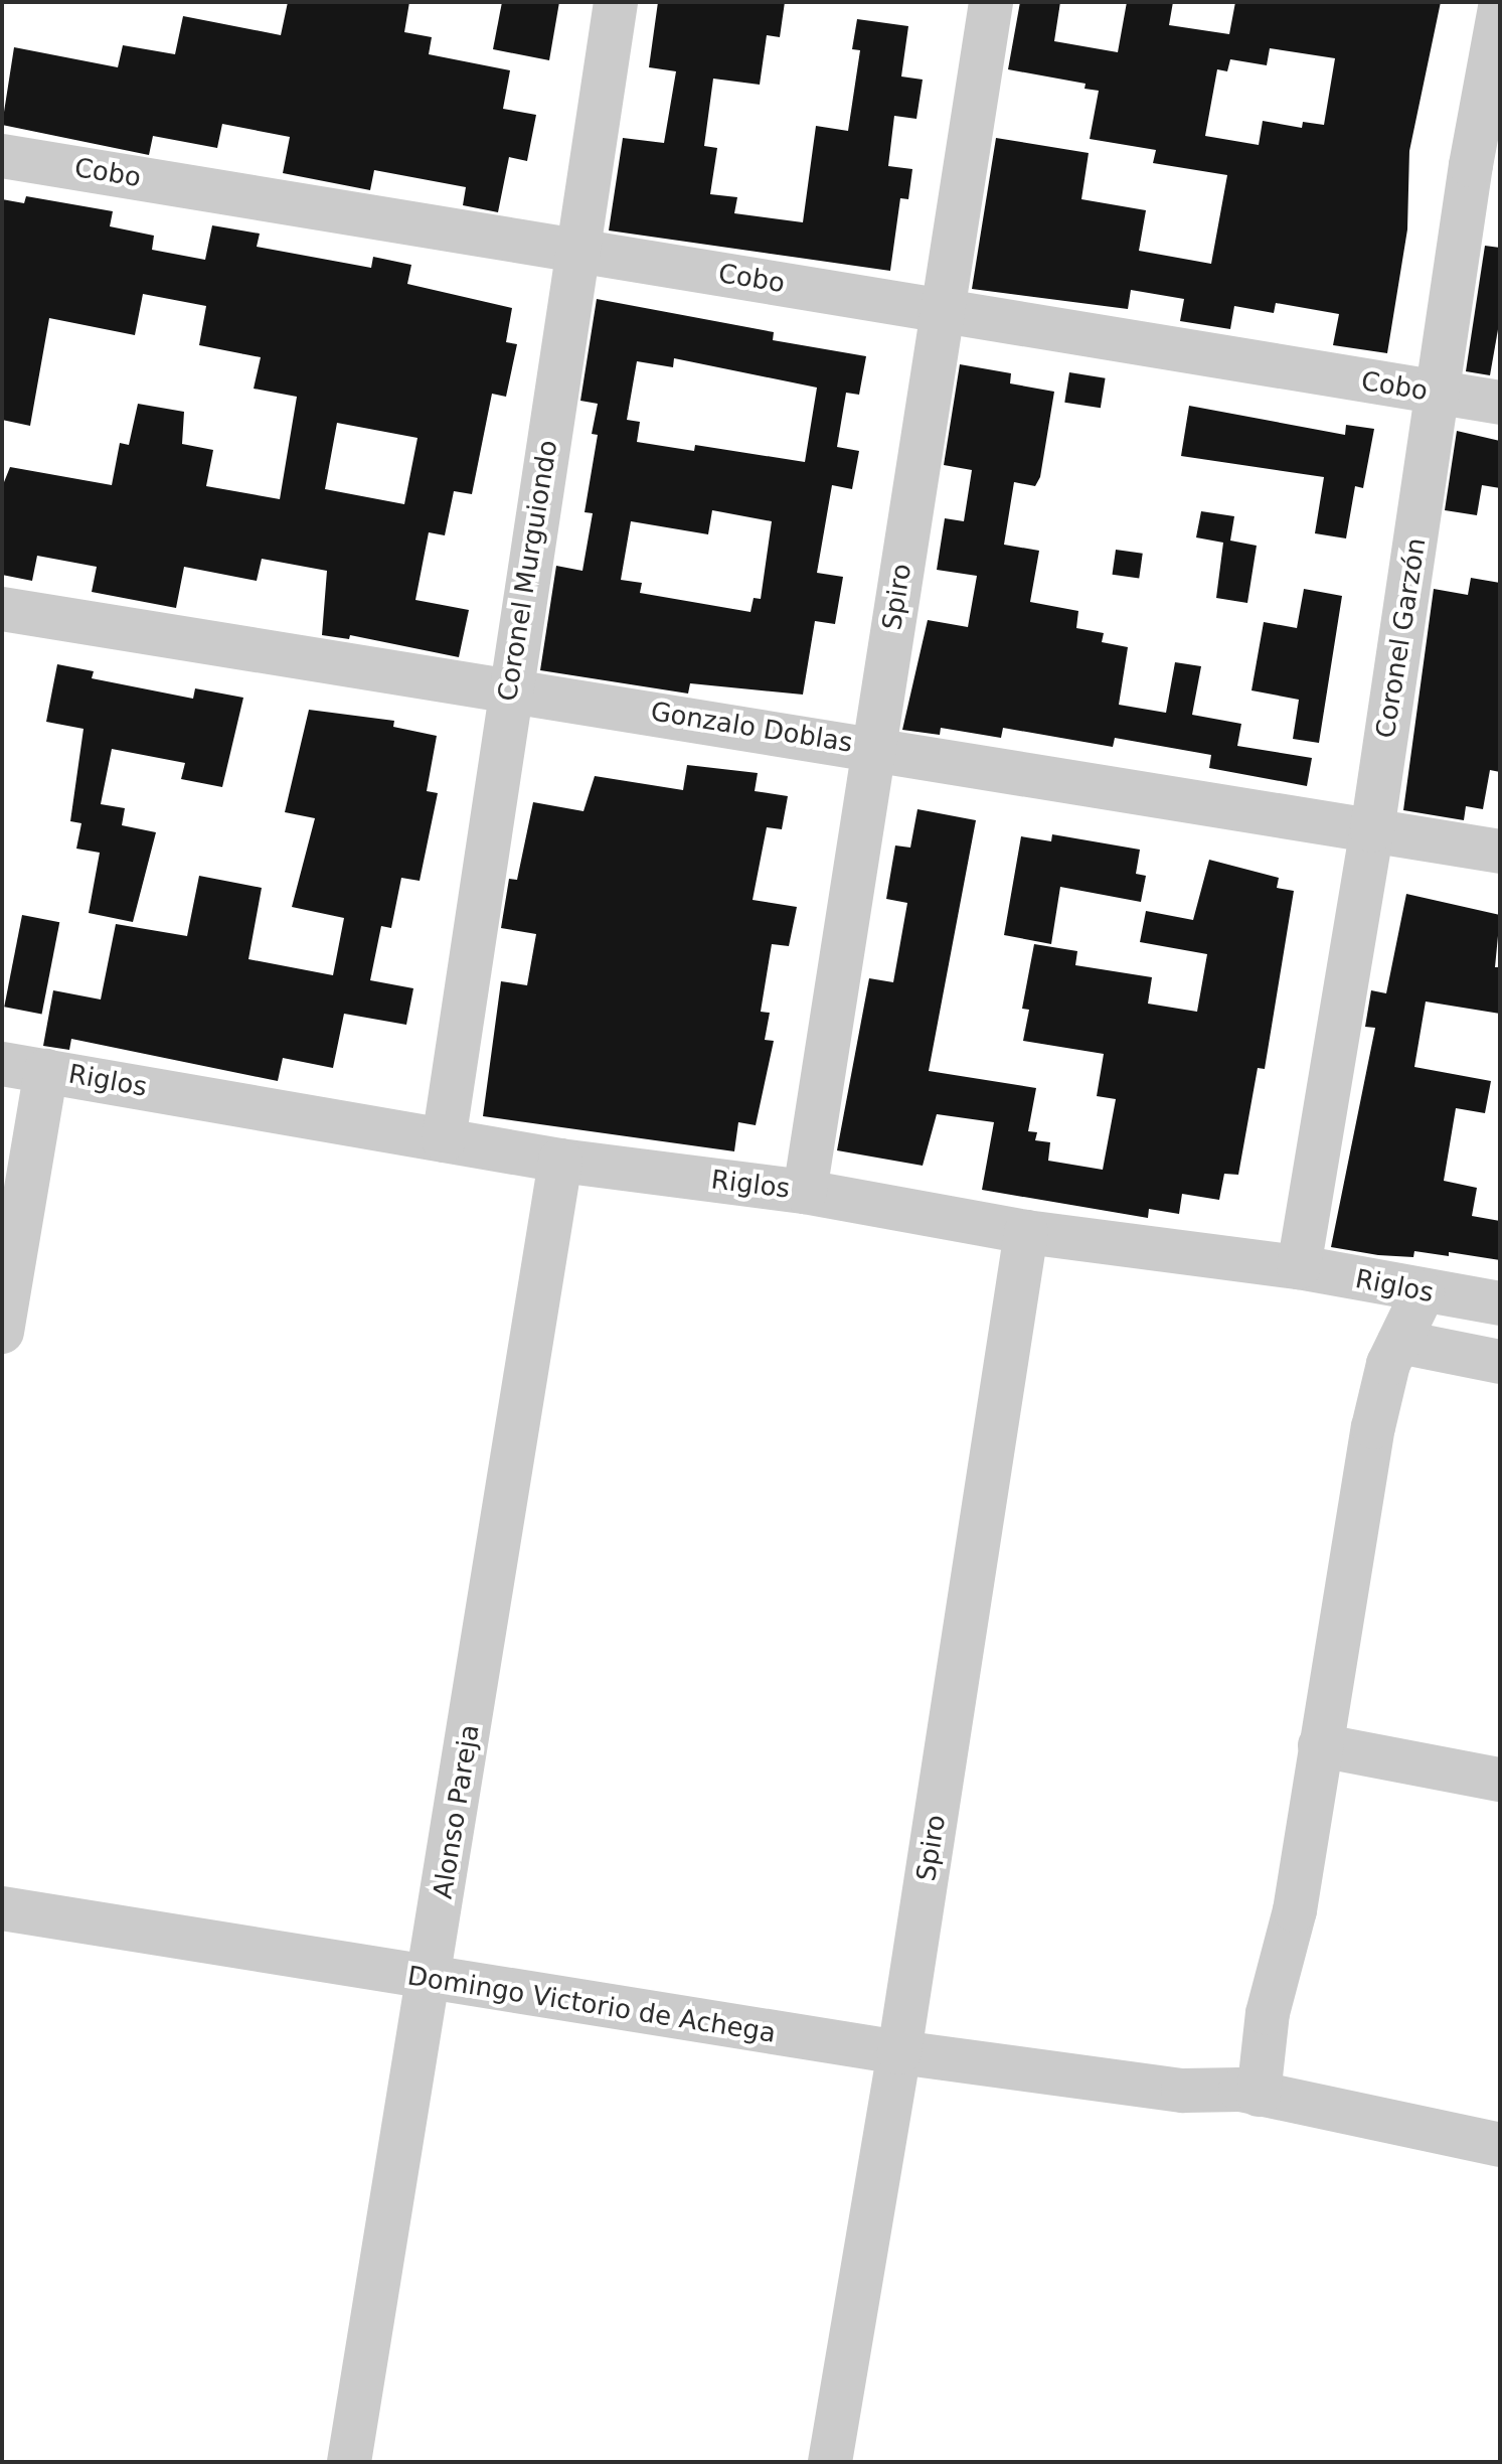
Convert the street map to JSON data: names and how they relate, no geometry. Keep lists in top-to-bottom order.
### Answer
{
  "streets": {
    "street": [
      "Cobo",
      "Coronel Murguiondo",
      "Spiro",
      "Coronel Garzón",
      "Gonzalo Doblas",
      "Riglos",
      "Alonso Pareja",
      "Domingo Victorio de Achega"
    ]
  },
  "crossings": [
    ["Cobo", "Coronel Murguiondo"],
    ["Cobo", "Spiro"],
    ["Cobo", "Coronel Garzón"],
    ["Coronel Murguiondo", "Gonzalo Doblas"],
    ["Coronel Murguiondo", "Riglos"],
    ["Spiro", "Gonzalo Doblas"],
    ["Spiro", "Riglos"],
    ["Spiro", "Domingo Victorio de Achega"],
    ["Coronel Garzón", "Gonzalo Doblas"],
    ["Coronel Garzón", "Riglos"],
    ["Riglos", "Alonso Pareja"],
    ["Alonso Pareja", "Domingo Victorio de Achega"]
  ]
}
